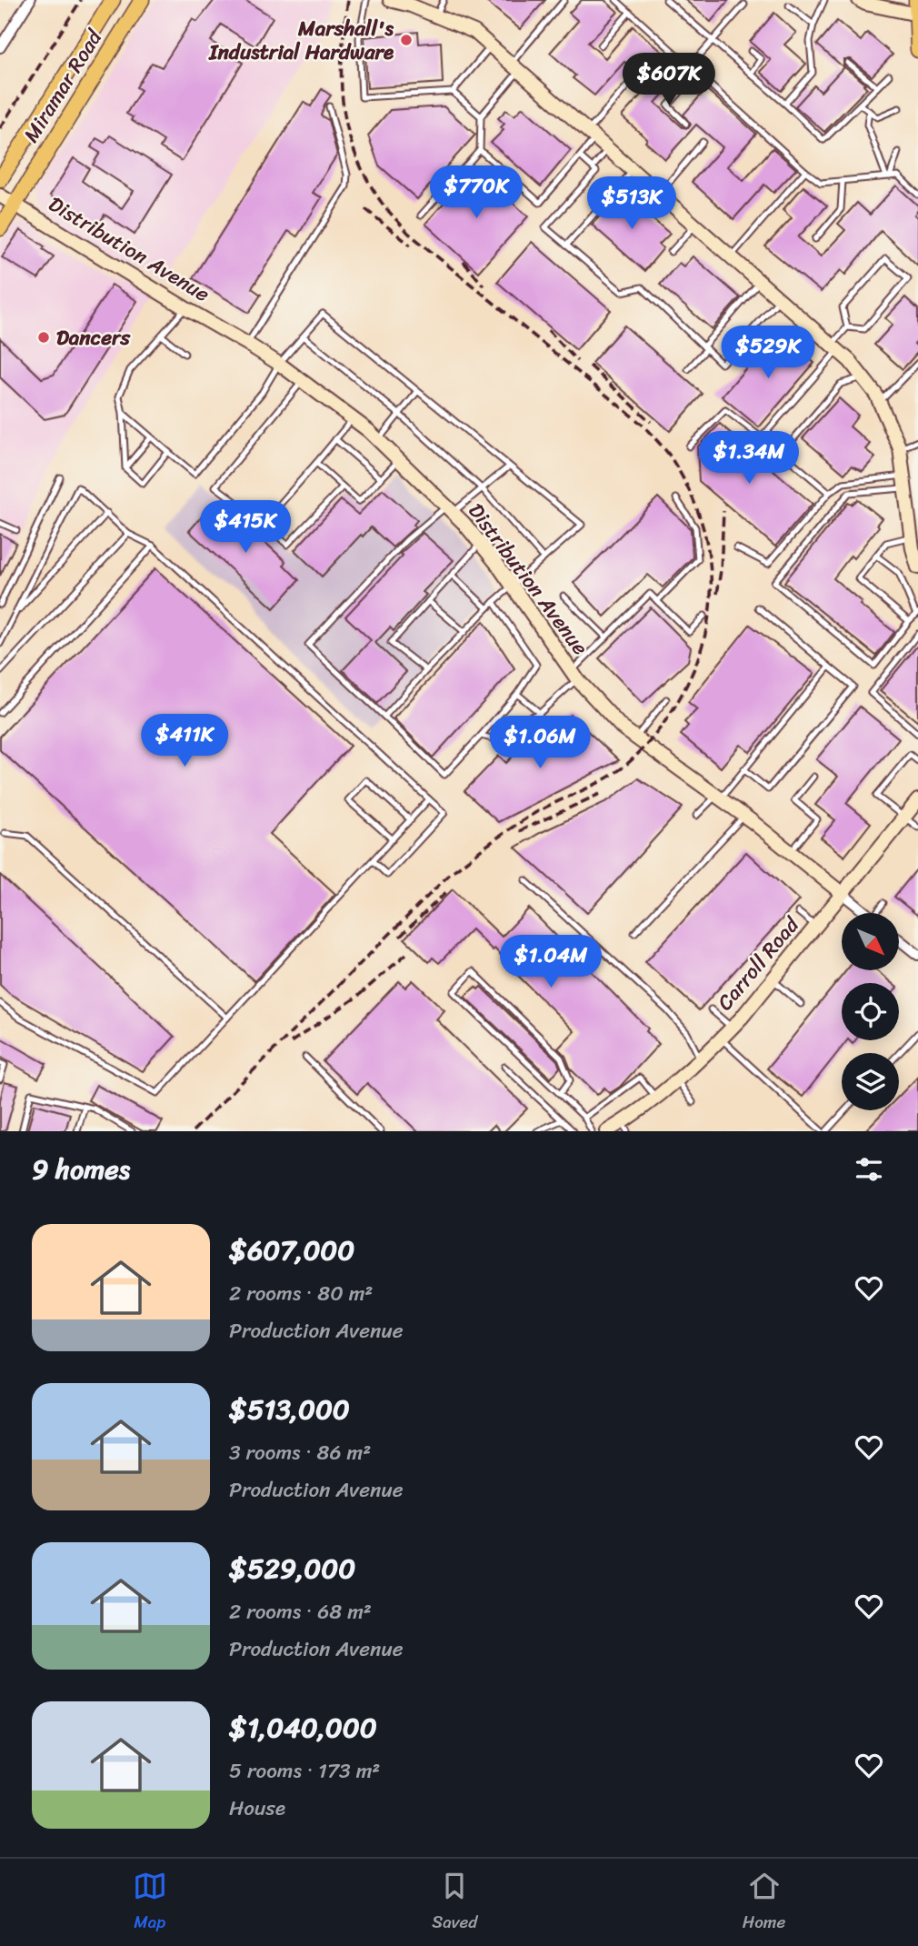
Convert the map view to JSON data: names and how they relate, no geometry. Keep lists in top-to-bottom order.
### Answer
{
  "streets": {
    "main road": ["Miramar Road"],
    "street": ["Distribution Avenue", "Carroll Road"]
  },
  "crossings": [
    ["Miramar Road", "Distribution Avenue"],
    ["Distribution Avenue", "Carroll Road"]
  ],
  "places": ["Marshall's Industrial Hardware", "Dancers"],
  "north": "bottom right",
  "page": {
    "price": [
      "$607K",
      "$770K",
      "$513K",
      "$529K",
      "$1.34M",
      "$415K",
      "$411K",
      "$1.06M",
      "$1.04M"
    ],
    "heading": "9 homes",
    "list": [
      {
        "name": "$607,000",
        "note": "2 rooms · 80 m² · Production Avenue"
      },
      {
        "name": "$513,000",
        "note": "3 rooms · 86 m² · Production Avenue"
      },
      {
        "name": "$529,000",
        "note": "2 rooms · 68 m² · Production Avenue"
      },
      {
        "name": "$1,040,000",
        "note": "5 rooms · 173 m² · House"
      }
    ],
    "tabs": ["Map", "Saved", "Home"]
  }
}
